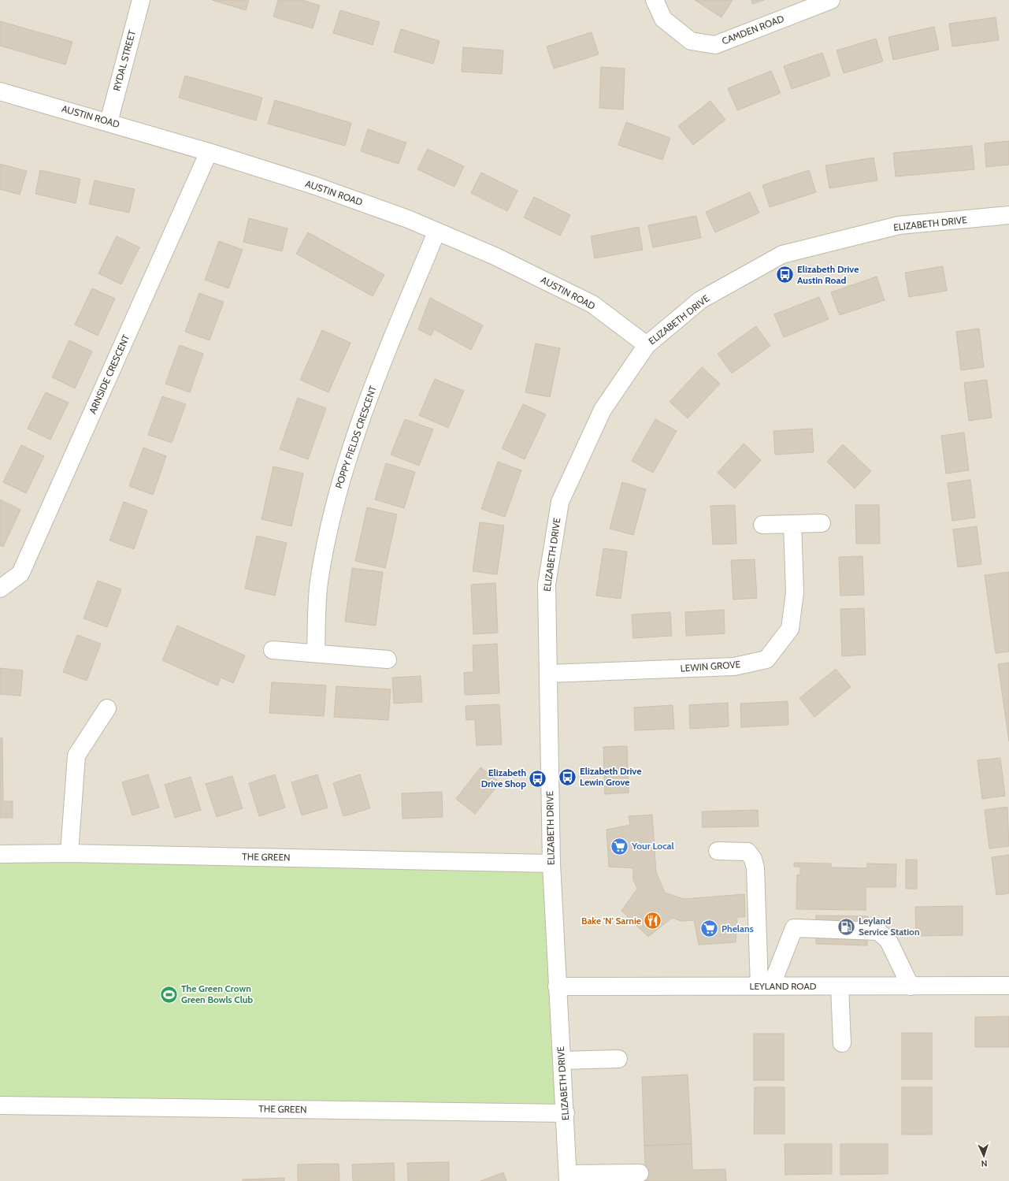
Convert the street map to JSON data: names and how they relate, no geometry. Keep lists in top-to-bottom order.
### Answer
{
  "streets": {
    "street": [
      "CAMDEN ROAD",
      "RYDAL STREET",
      "AUSTIN ROAD",
      "ELIZABETH DRIVE",
      "ARNSIDE CRESCENT",
      "POPPY FIELDS CRESCENT",
      "LEWIN GROVE",
      "THE GREEN",
      "LEYLAND ROAD"
    ]
  },
  "crossings": [
    ["RYDAL STREET", "AUSTIN ROAD"],
    ["AUSTIN ROAD", "ELIZABETH DRIVE"],
    ["AUSTIN ROAD", "ARNSIDE CRESCENT"],
    ["AUSTIN ROAD", "POPPY FIELDS CRESCENT"],
    ["ELIZABETH DRIVE", "LEWIN GROVE"],
    ["ELIZABETH DRIVE", "THE GREEN"],
    ["ELIZABETH DRIVE", "LEYLAND ROAD"]
  ],
  "places": {
    "bus stop": ["Elizabeth Drive Austin Road", "Elizabeth Drive Lewin Grove", "Elizabeth Drive Shop"],
    "supermarket": ["Your Local", "Phelans"],
    "restaurant": ["Bake 'N' Sarnie"],
    "fuel station": ["Leyland Service Station"],
    "sports": ["The Green Crown Green Bowls Club"]
  },
  "north": "bottom"
}
